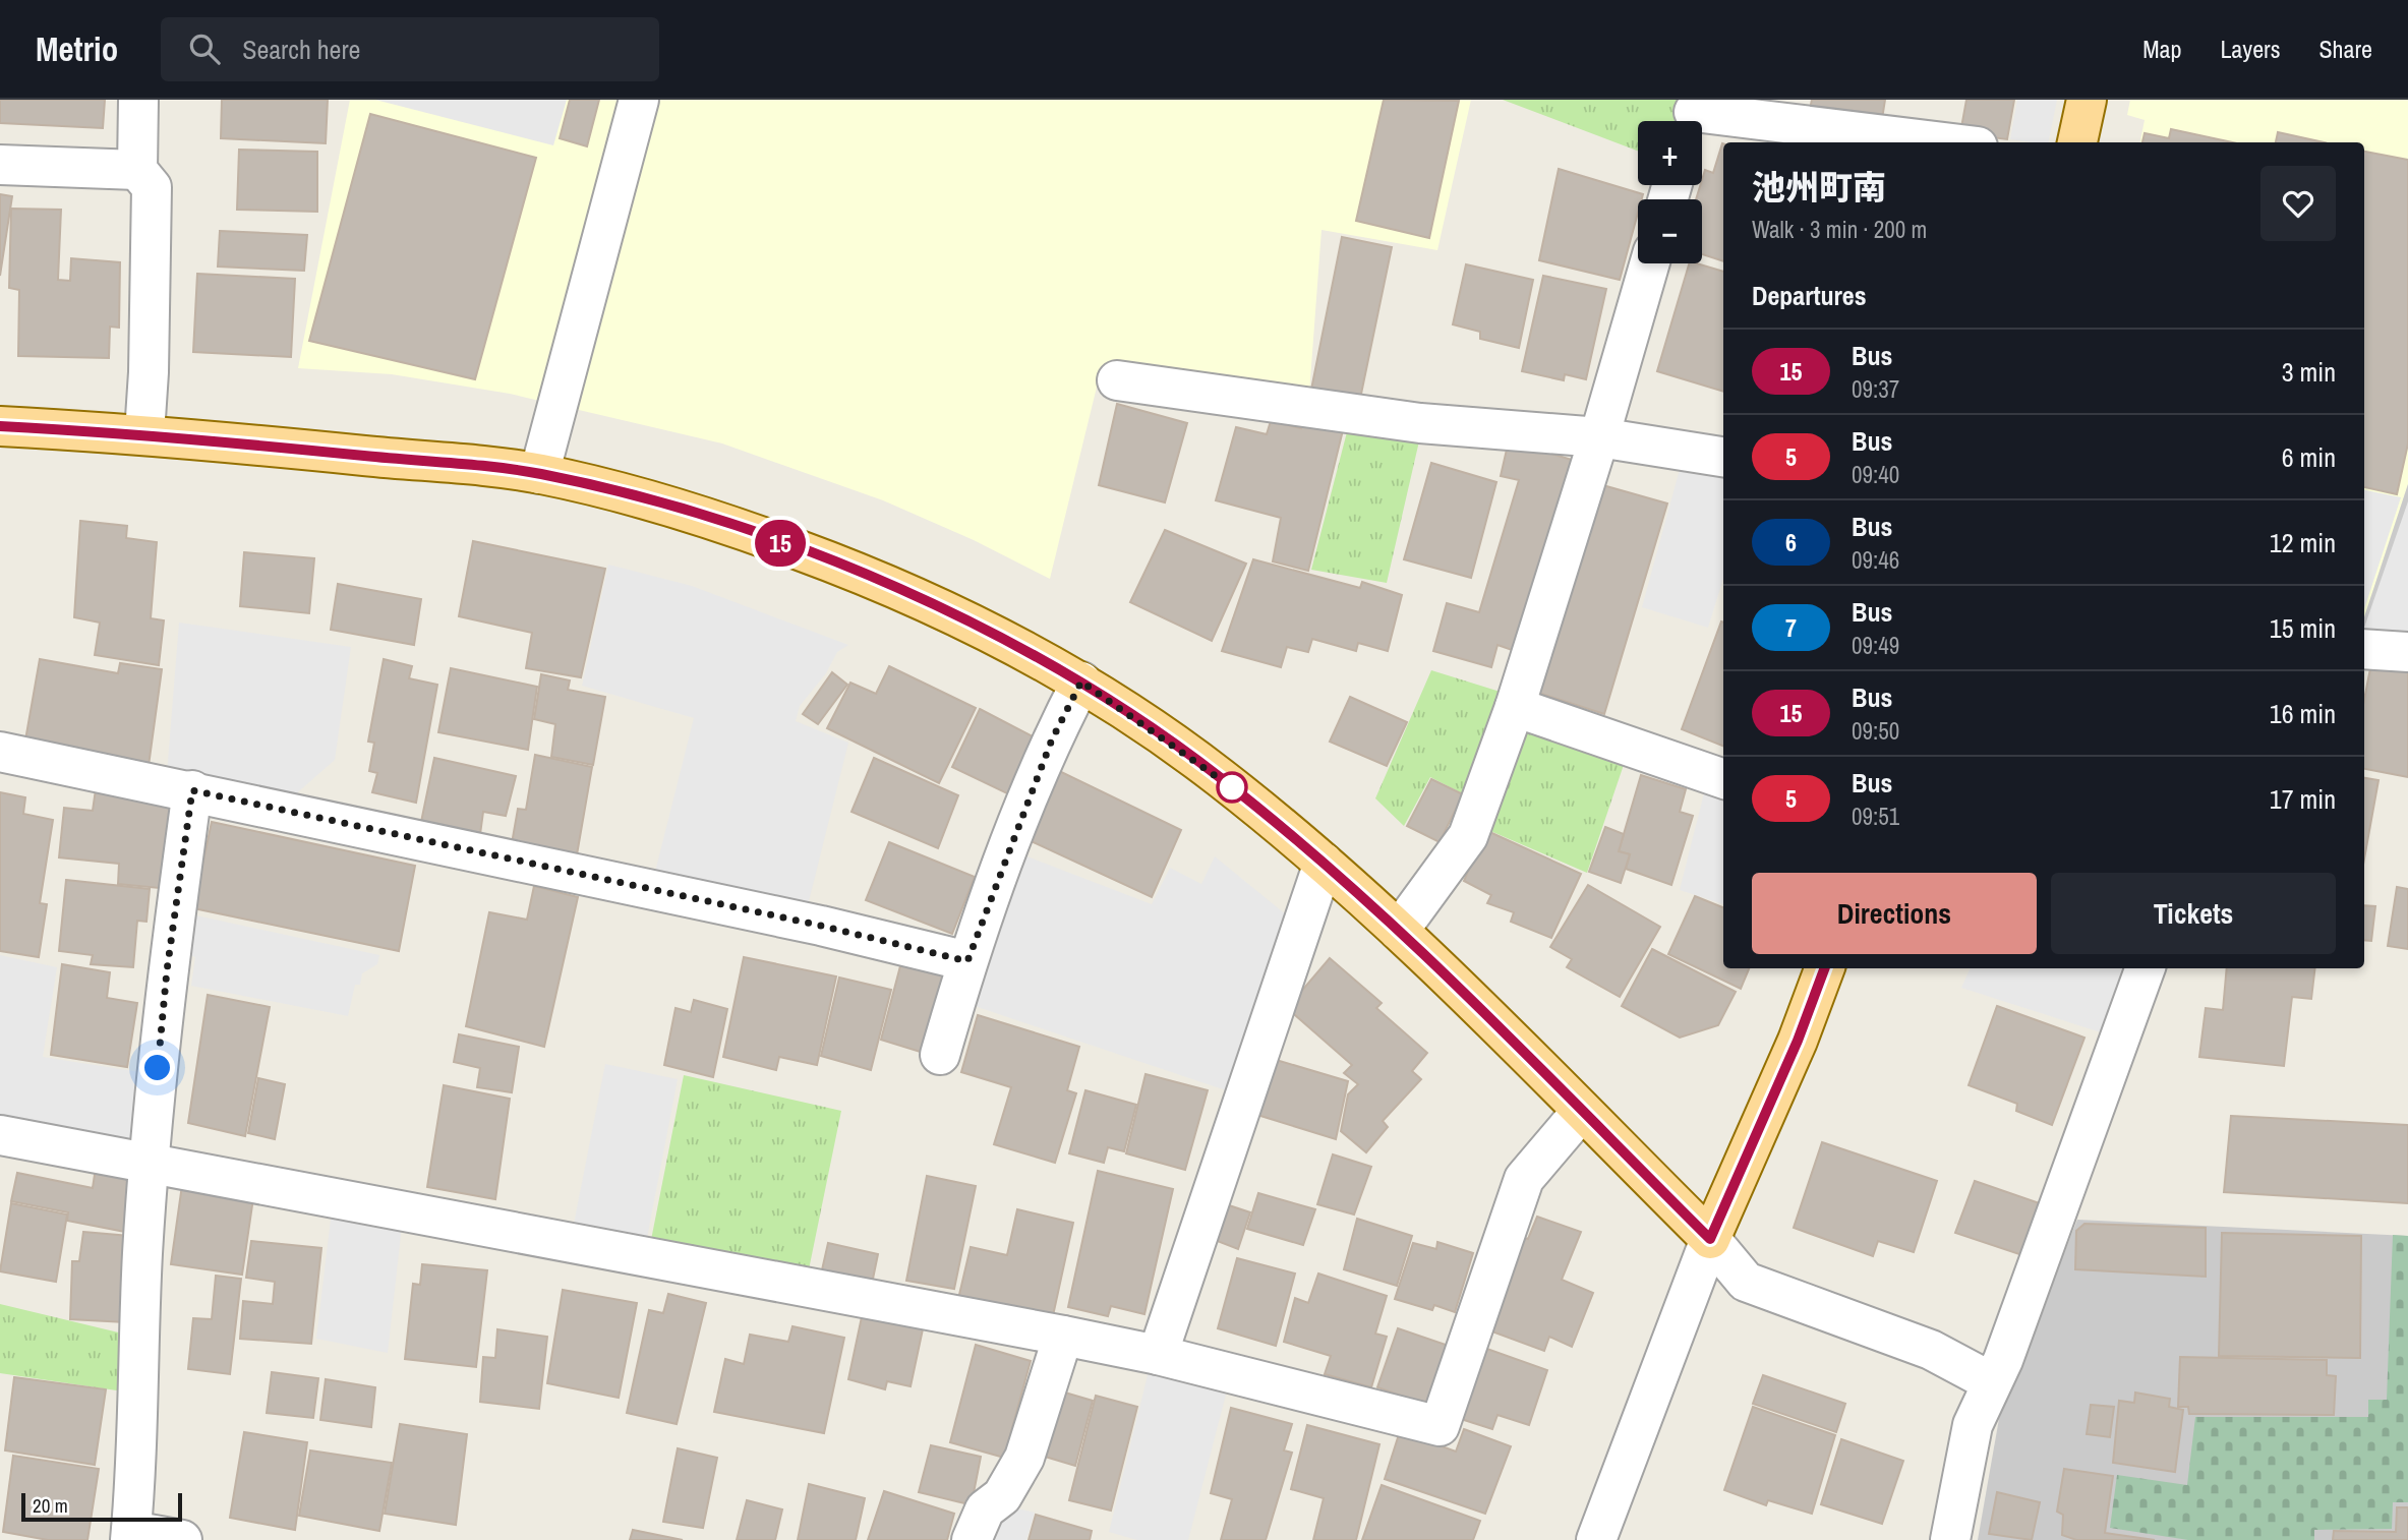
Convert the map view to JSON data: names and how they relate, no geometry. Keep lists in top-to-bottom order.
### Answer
{
  "lines": ["bus line 15"],
  "scale_bar": "20 m",
  "page": {
    "header": "Metrio",
    "search": "Search here",
    "nav": ["Map", "Layers", "Share"],
    "on_map": "15",
    "map_buttons": ["+", "−"],
    "heading": [
      ["池州町南", "Walk · 3 min · 200 m"],
      "Departures"
    ],
    "list": [
      {
        "mark": "15",
        "name": "Bus",
        "note": "09:37",
        "value": "3 min"
      },
      {
        "mark": "5",
        "name": "Bus",
        "note": "09:40",
        "value": "6 min"
      },
      {
        "mark": "6",
        "name": "Bus",
        "note": "09:46",
        "value": "12 min"
      },
      {
        "mark": "7",
        "name": "Bus",
        "note": "09:49",
        "value": "15 min"
      },
      {
        "mark": "15",
        "name": "Bus",
        "note": "09:50",
        "value": "16 min"
      },
      {
        "mark": "5",
        "name": "Bus",
        "note": "09:51",
        "value": "17 min"
      }
    ],
    "buttons": ["Directions", "Tickets"],
    "scale": "20 m"
  }
}
